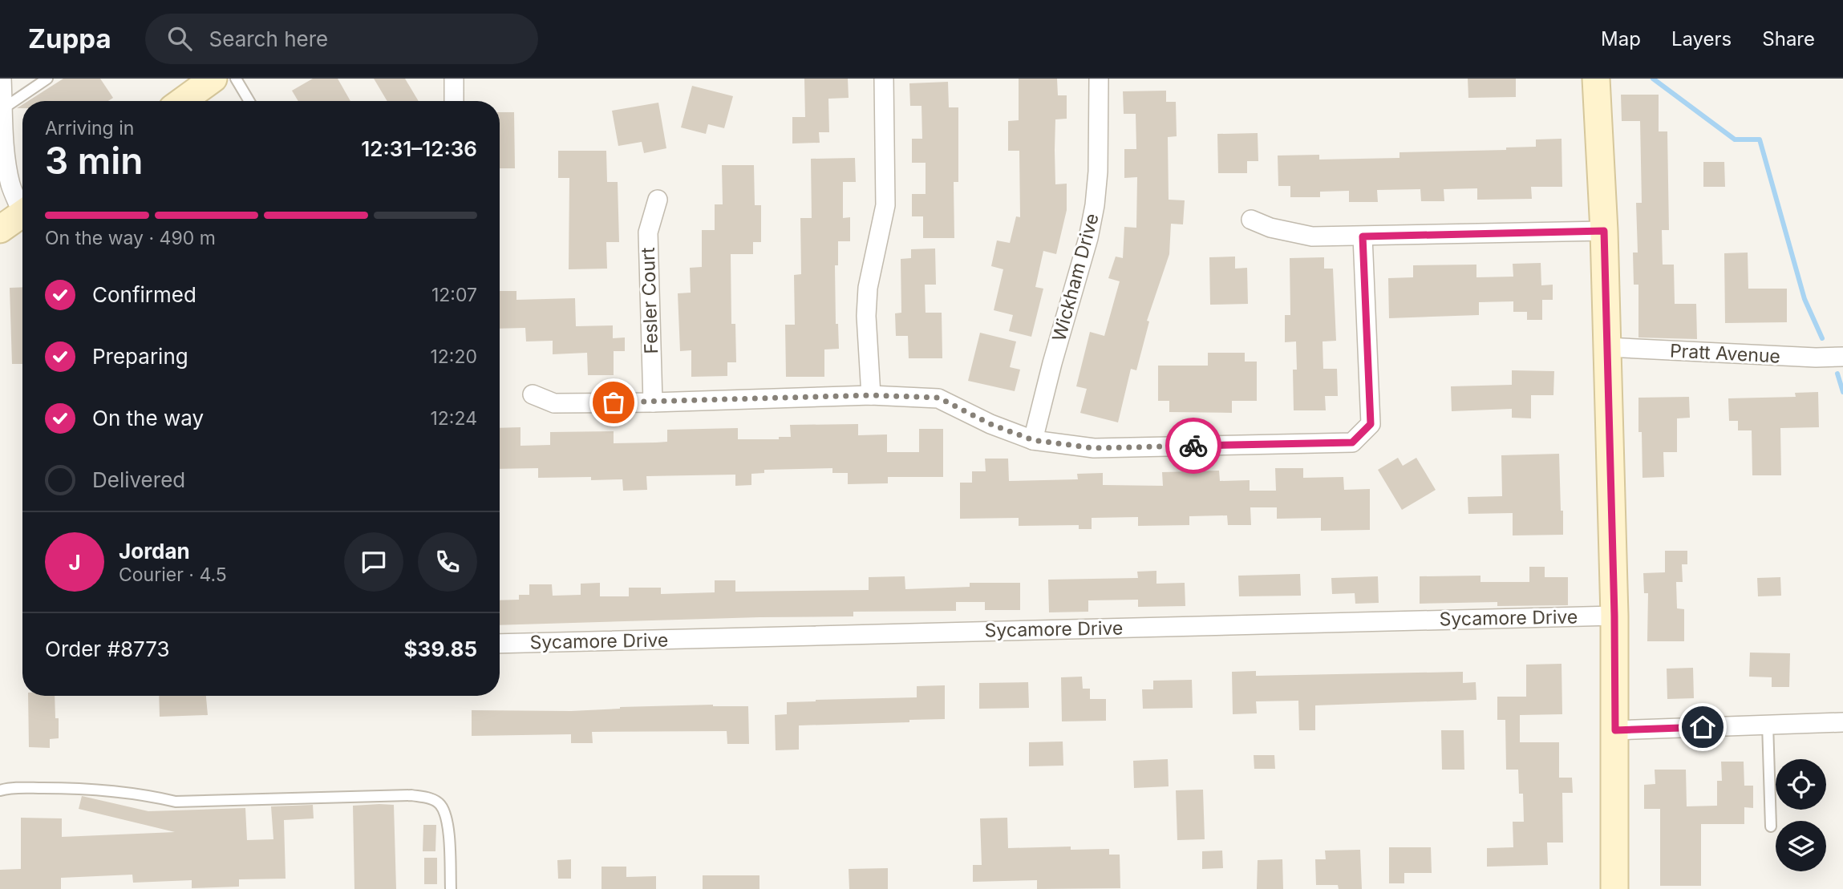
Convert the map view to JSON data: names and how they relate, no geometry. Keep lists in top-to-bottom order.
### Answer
{
  "streets": {
    "street": [
      "Wickham Drive",
      "Fesler Court",
      "Pratt Avenue",
      "Sycamore Drive"
    ]
  },
  "page": {
    "header": "Zuppa",
    "search": "Search here",
    "nav": ["Map", "Layers", "Share"],
    "heading": ["3 min", "Arriving in", "12:31–12:36"],
    "panel": [
      "Jordan",
      "Courier · 4.5",
      "Order #8773",
      "$39.85"
    ],
    "bar": "On the way · 490 m",
    "list": [
      ["Confirmed", "12:07"],
      ["Preparing", "12:20"],
      ["On the way", "12:24"],
      "Delivered"
    ],
    "round": "J"
  }
}
